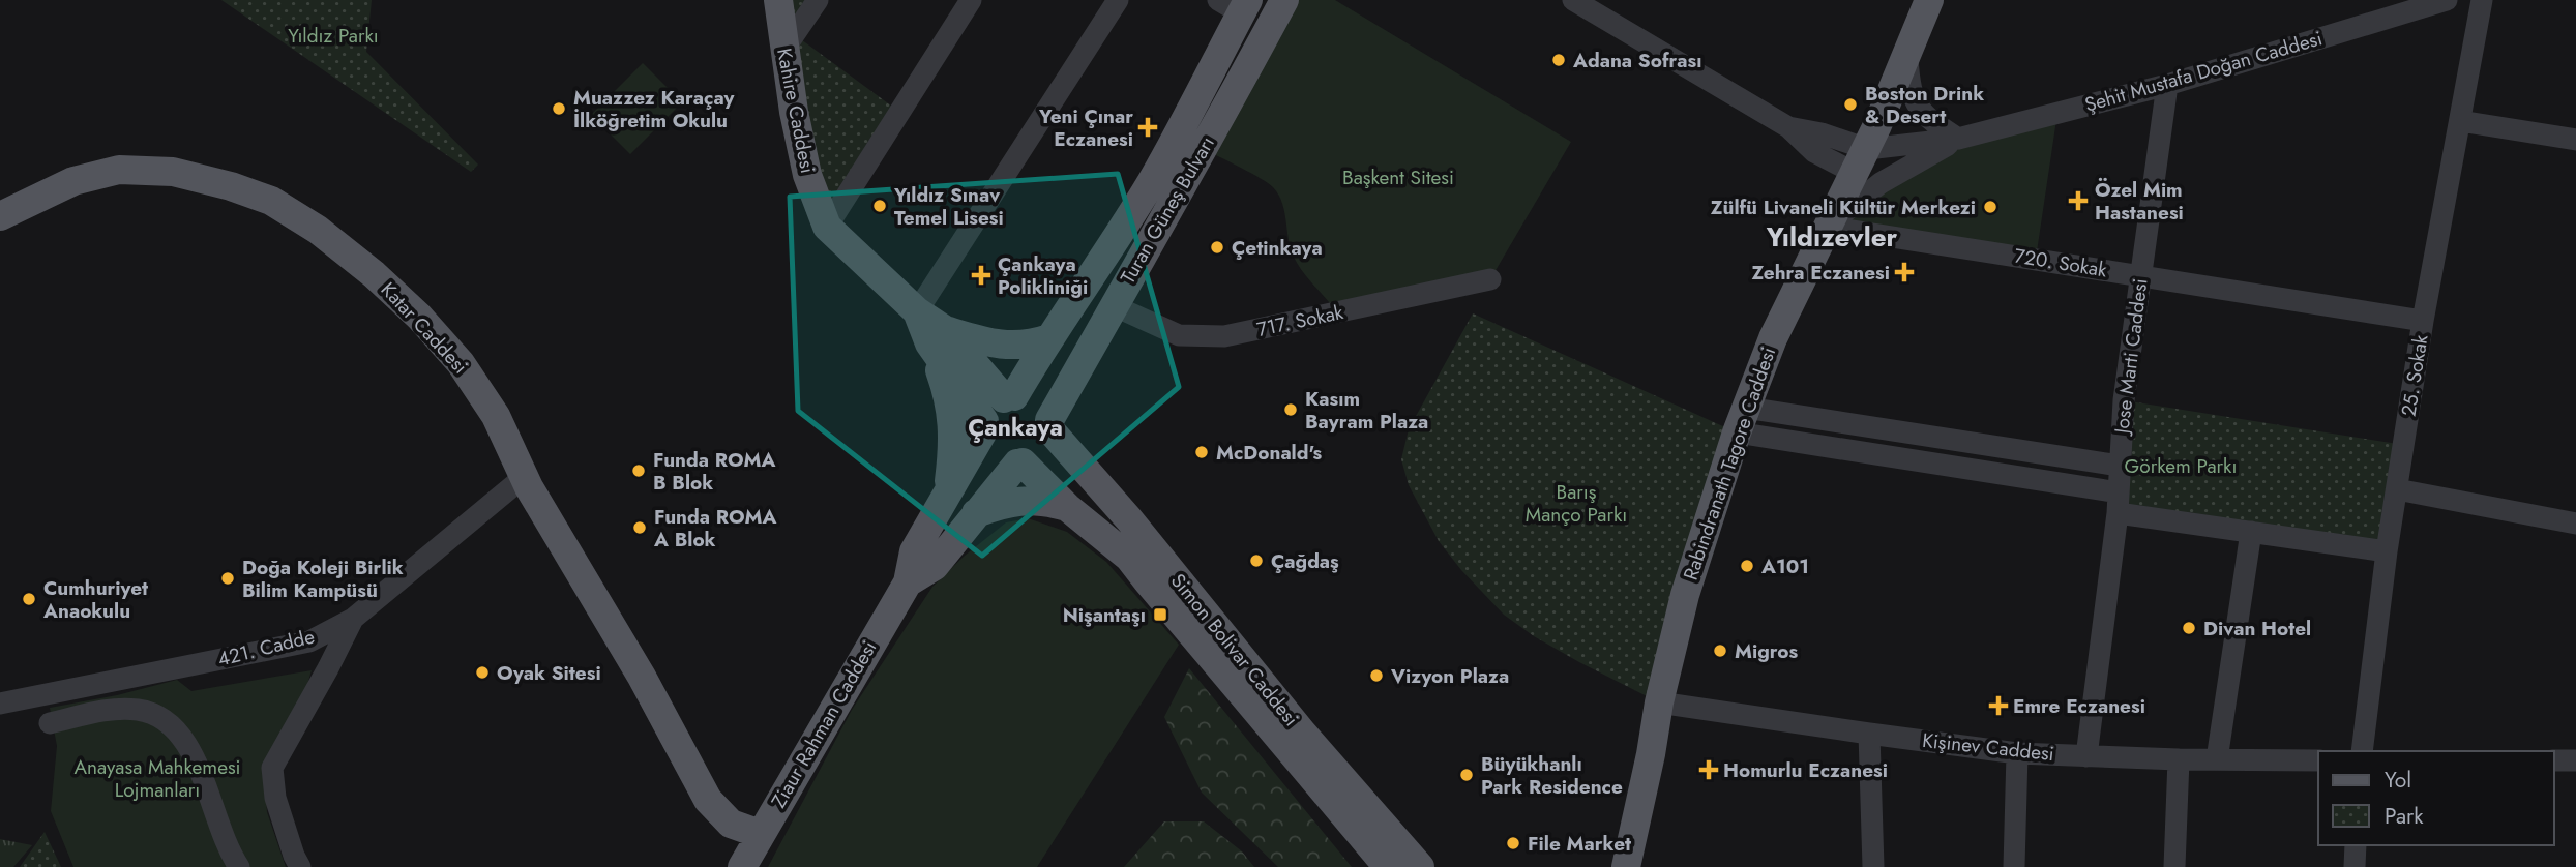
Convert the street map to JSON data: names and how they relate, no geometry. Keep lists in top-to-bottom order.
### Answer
{
  "streets": {
    "main road": [
      "Kahire Caddesi",
      "Turan Güneş Bulvarı",
      "Katar Caddesi",
      "Rabindranath Tagore Caddesi",
      "Simon Bolivar Caddesi",
      "Ziaur Rahman Caddesi"
    ],
    "street": [
      "Şehit Mustafa Doğan Caddesi",
      "720. Sokak",
      "717. Sokak",
      "Jose Marti Caddesi",
      "25. Sokak",
      "421. Cadde",
      "Kişinev Caddesi"
    ]
  },
  "crossings": [
    ["Şehit Mustafa Doğan Caddesi", "Jose Marti Caddesi"],
    ["Turan Güneş Bulvarı", "717. Sokak"],
    ["Turan Güneş Bulvarı", "Simon Bolivar Caddesi"],
    ["Turan Güneş Bulvarı", "Ziaur Rahman Caddesi"],
    ["720. Sokak", "Jose Marti Caddesi"],
    ["720. Sokak", "25. Sokak"],
    ["720. Sokak", "Rabindranath Tagore Caddesi"],
    ["Katar Caddesi", "421. Cadde"],
    ["Katar Caddesi", "Ziaur Rahman Caddesi"],
    ["Jose Marti Caddesi", "Kişinev Caddesi"],
    ["Rabindranath Tagore Caddesi", "Kişinev Caddesi"],
    ["Simon Bolivar Caddesi", "Ziaur Rahman Caddesi"]
  ],
  "districts": ["Yıldızevler", "Çankaya"],
  "parks": [
    "Yıldız Parkı",
    "Başkent Sitesi",
    "Görkem Parkı",
    "Barış Manço Parkı",
    "Anayasa Mahkemesi Lojmanları"
  ],
  "places": {
    "other": [
      "Adana Sofrası",
      "Boston Drink & Desert",
      "Muazzez Karaçay İlköğretim Okulu",
      "Yıldız Sınav Temel Lisesi",
      "Zülfü Livaneli Kültür Merkezi",
      "Çetinkaya",
      "Kasım Bayram Plaza",
      "McDonald's",
      "Funda ROMA B Blok",
      "Funda ROMA A Blok",
      "Çağdaş",
      "A101",
      "Doğa Koleji Birlik Bilim Kampüsü",
      "Cumhuriyet Anaokulu",
      "Divan Hotel",
      "Migros",
      "Oyak Sitesi",
      "Vizyon Plaza",
      "Büyükhanlı Park Residence",
      "File Market"
    ],
    "health": [
      "Yeni Çınar Eczanesi",
      "Özel Mim Hastanesi",
      "Zehra Eczanesi",
      "Çankaya Polikliniği",
      "Emre Eczanesi",
      "Homurlu Eczanesi"
    ],
    "transit": ["Nişantaşı"]
  },
  "legend": ["Yol", "Park"]
}
